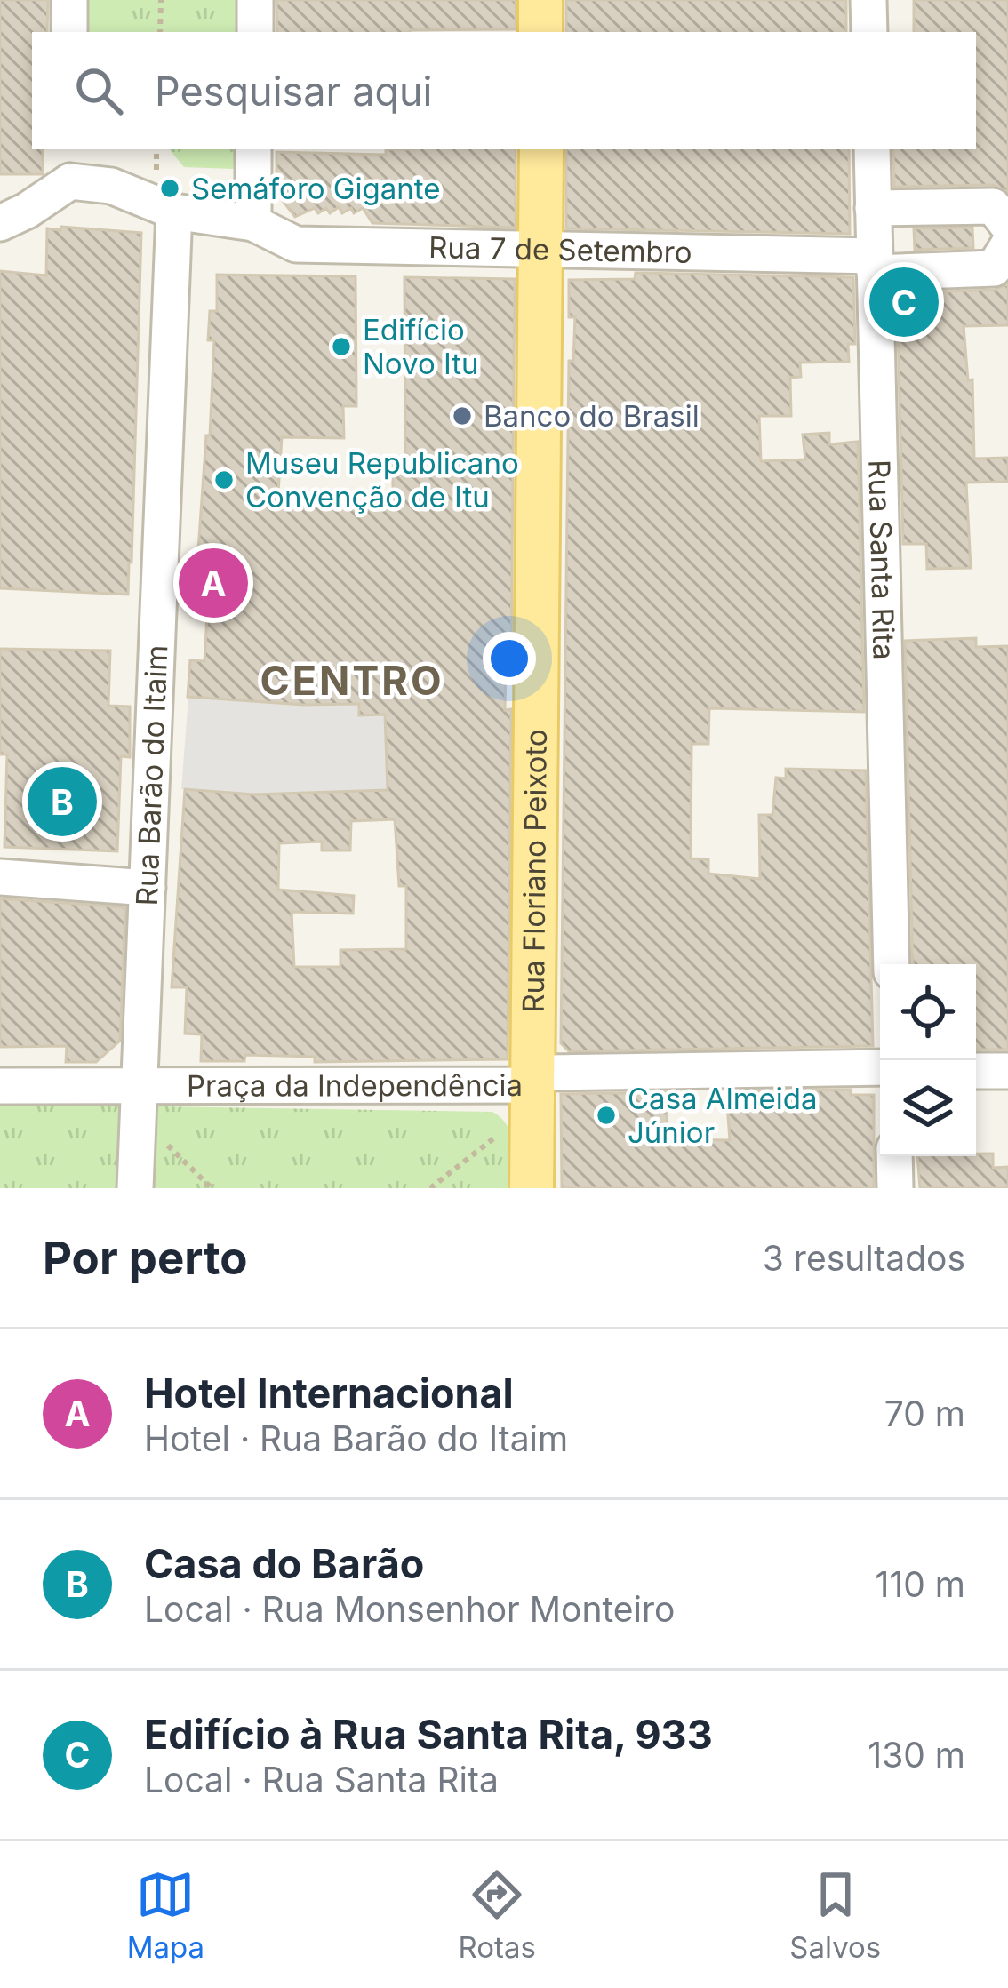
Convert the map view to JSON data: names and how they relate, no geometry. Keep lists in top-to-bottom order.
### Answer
{
  "streets": {
    "main road": ["Rua Floriano Peixoto", "Praça da Independência"],
    "street": ["Rua 7 de Setembro", "Rua Santa Rita", "Rua Barão do Itaim"]
  },
  "crossings": [
    ["Rua 7 de Setembro", "Rua Santa Rita"],
    ["Rua 7 de Setembro", "Rua Barão do Itaim"],
    ["Rua 7 de Setembro", "Rua Floriano Peixoto"],
    ["Rua Barão do Itaim", "Praça da Independência"],
    ["Rua Floriano Peixoto", "Praça da Independência"]
  ],
  "districts": ["CENTRO"],
  "places": [
    "Semáforo Gigante",
    "Edifício Novo Itu",
    "Banco do Brasil",
    "Museu Republicano Convenção de Itu",
    "Casa Almeida Júnior"
  ],
  "page": {
    "search": "Pesquisar aqui",
    "pins": ["C", "A", "B"],
    "heading": ["Por perto", "3 resultados"],
    "list": [
      {
        "mark": "A",
        "name": "Hotel Internacional",
        "note": "Hotel · Rua Barão do Itaim",
        "value": "70 m"
      },
      {
        "mark": "B",
        "name": "Casa do Barão",
        "note": "Local · Rua Monsenhor Monteiro",
        "value": "110 m"
      },
      {
        "mark": "C",
        "name": "Edifício à Rua Santa Rita, 933",
        "note": "Local · Rua Santa Rita",
        "value": "130 m"
      }
    ],
    "nav": ["Mapa", "Rotas", "Salvos"]
  }
}
